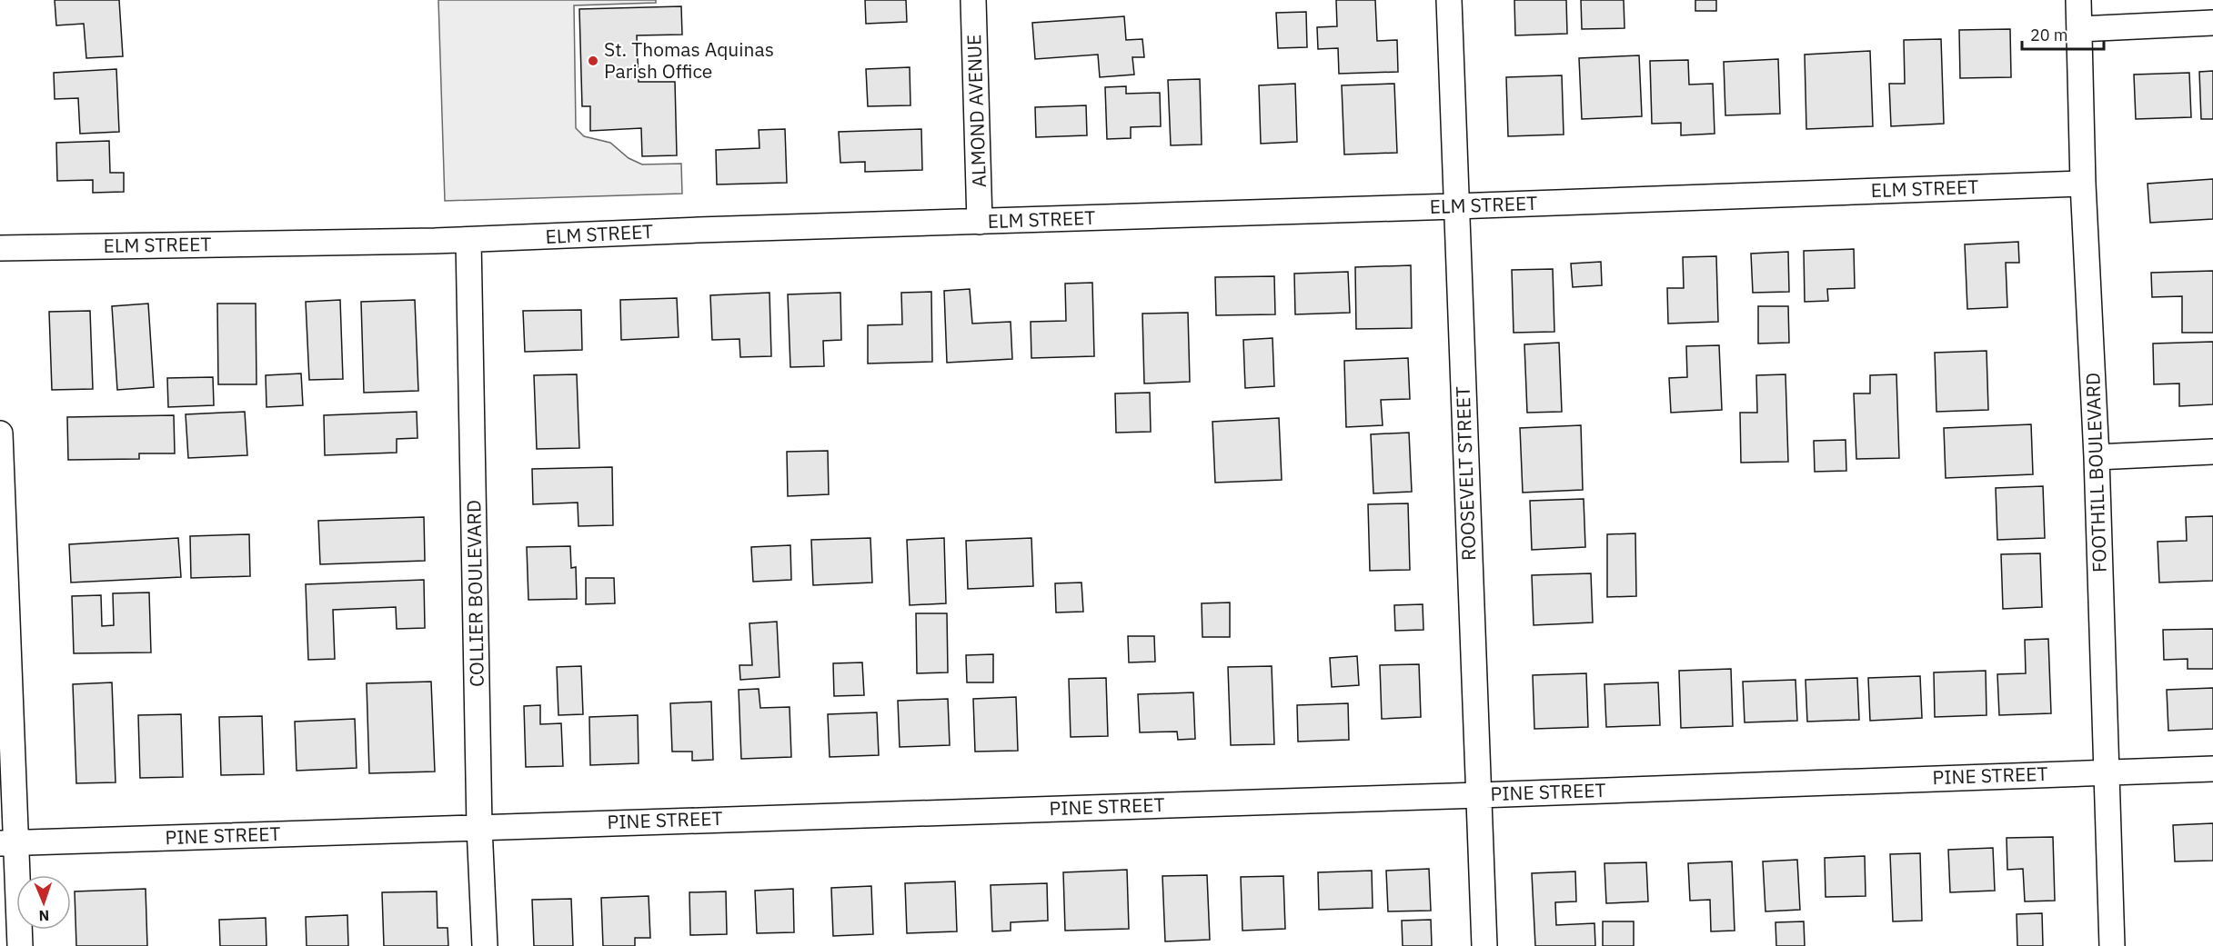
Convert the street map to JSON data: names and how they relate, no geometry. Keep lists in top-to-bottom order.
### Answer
{
  "streets": {
    "street": [
      "ALMOND AVENUE",
      "ELM STREET",
      "FOOTHILL BOULEVARD",
      "ROOSEVELT STREET",
      "COLLIER BOULEVARD",
      "PINE STREET"
    ]
  },
  "crossings": [
    ["ALMOND AVENUE", "ELM STREET"],
    ["ELM STREET", "FOOTHILL BOULEVARD"],
    ["ELM STREET", "ROOSEVELT STREET"],
    ["ELM STREET", "COLLIER BOULEVARD"],
    ["FOOTHILL BOULEVARD", "PINE STREET"],
    ["ROOSEVELT STREET", "PINE STREET"],
    ["COLLIER BOULEVARD", "PINE STREET"]
  ],
  "places": ["St. Thomas Aquinas Parish Office"],
  "scale_bar": "20 m",
  "north": "bottom"
}
